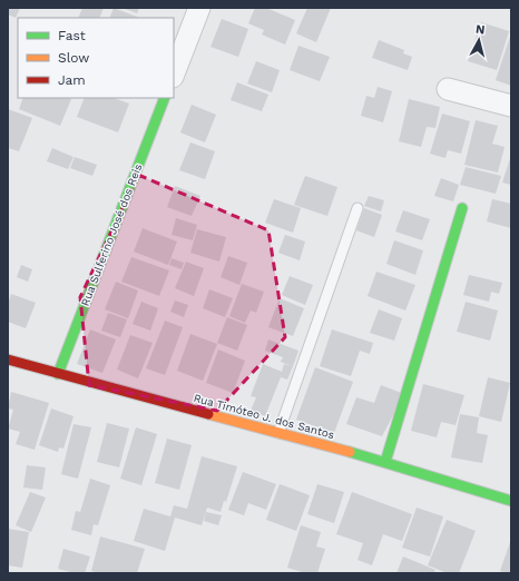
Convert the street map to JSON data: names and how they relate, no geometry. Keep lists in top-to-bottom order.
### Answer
{
  "streets": {
    "street": ["Rua Sulferino José dos Reis", "Rua Timóteo J. dos Santos"]
  },
  "crossings": [
    ["Rua Sulferino José dos Reis", "Rua Timóteo J. dos Santos"]
  ],
  "legend": ["Fast", "Slow", "Jam"],
  "north": "top"
}
